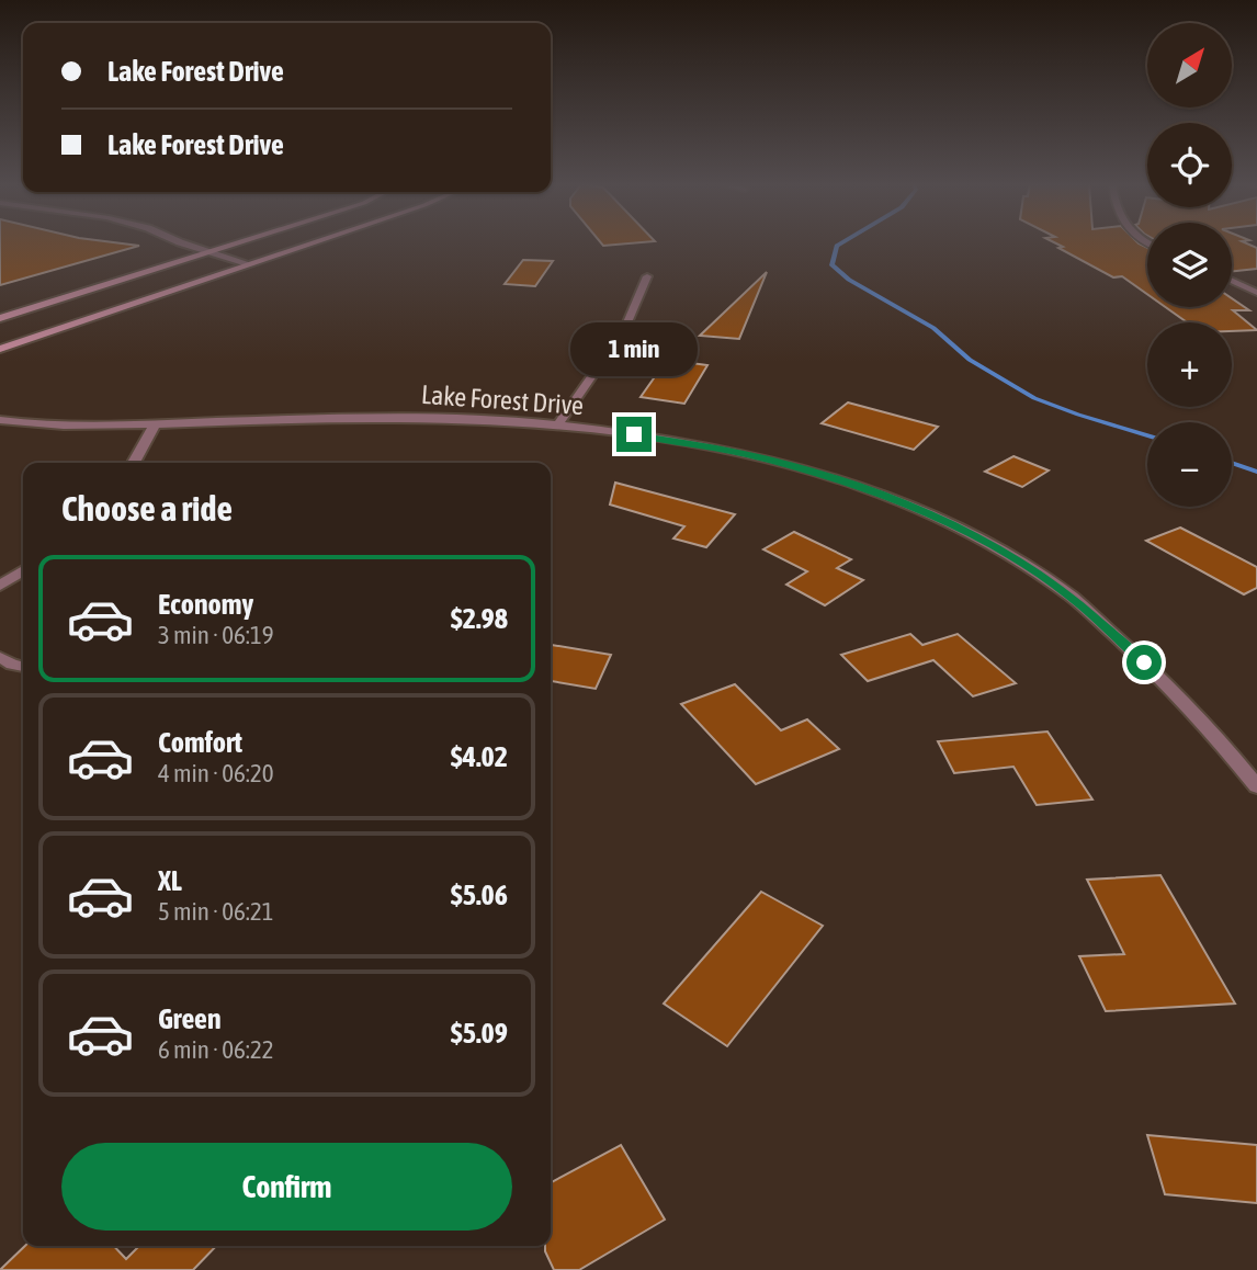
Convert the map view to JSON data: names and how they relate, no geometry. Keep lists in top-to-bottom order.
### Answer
{
  "streets": {
    "street": ["Lake Forest Drive"]
  },
  "north": "top right",
  "page": {
    "map_buttons": ["+", "−"],
    "banner": ["Lake Forest Drive", "Lake Forest Drive"],
    "bubble": "1 min",
    "heading": "Choose a ride",
    "list": [
      {
        "name": "Economy",
        "note": "3 min · 06:19",
        "value": "$2.98"
      },
      {
        "name": "Comfort",
        "note": "4 min · 06:20",
        "value": "$4.02"
      },
      {
        "name": "XL",
        "note": "5 min · 06:21",
        "value": "$5.06"
      },
      {
        "name": "Green",
        "note": "6 min · 06:22",
        "value": "$5.09"
      }
    ],
    "buttons": "Confirm"
  }
}
